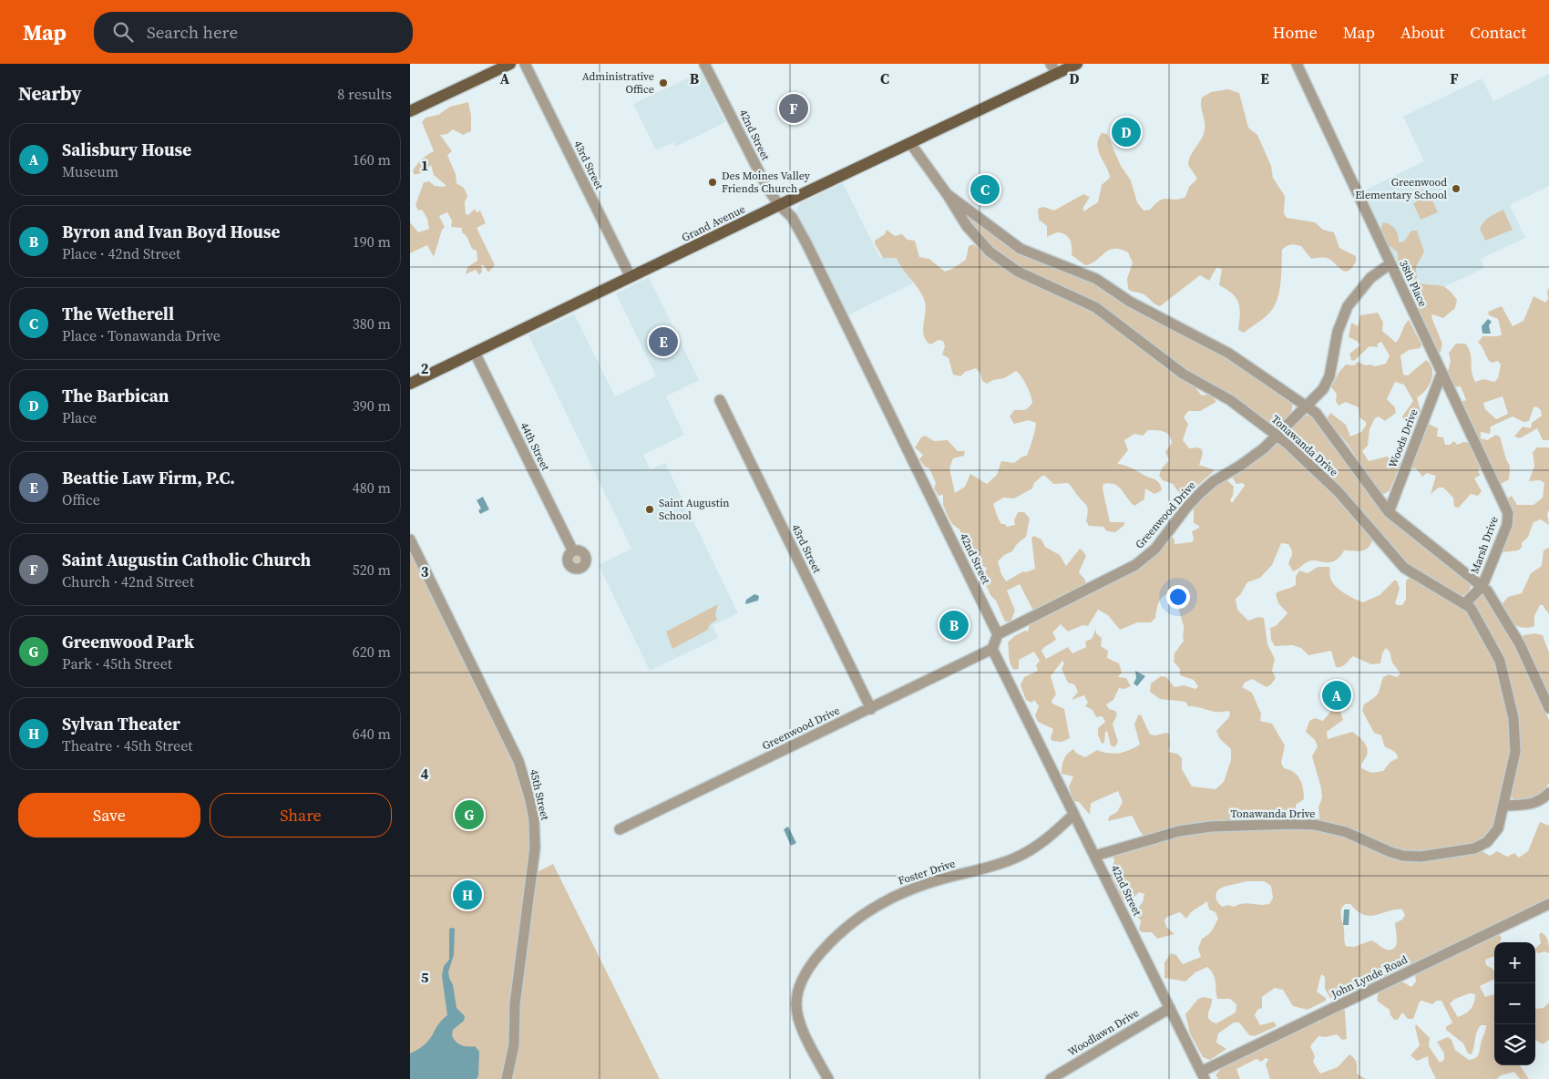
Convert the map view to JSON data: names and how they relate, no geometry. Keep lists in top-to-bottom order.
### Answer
{
  "streets": {
    "main road": ["Grand Avenue"],
    "street": [
      "42nd Street",
      "43rd Street",
      "38th Place",
      "Woods Drive",
      "Tonawanda Drive",
      "44th Street",
      "Greenwood Drive",
      "Marsh Drive",
      "45th Street",
      "Foster Drive",
      "John Lynde Road",
      "Woodlawn Drive"
    ]
  },
  "crossings": [
    ["42nd Street", "Grand Avenue"],
    ["42nd Street", "Tonawanda Drive"],
    ["42nd Street", "Greenwood Drive"],
    ["42nd Street", "Foster Drive"],
    ["42nd Street", "John Lynde Road"],
    ["42nd Street", "Woodlawn Drive"],
    ["43rd Street", "Grand Avenue"],
    ["43rd Street", "Greenwood Drive"],
    ["Grand Avenue", "Tonawanda Drive"],
    ["Grand Avenue", "44th Street"],
    ["38th Place", "Woods Drive"],
    ["38th Place", "Greenwood Drive"],
    ["38th Place", "Marsh Drive"],
    ["Woods Drive", "Tonawanda Drive"],
    ["Tonawanda Drive", "Greenwood Drive"],
    ["Tonawanda Drive", "Marsh Drive"]
  ],
  "places": [
    "Administrative Office",
    "Des Moines Valley Friends Church",
    "Greenwood Elementary School",
    "Saint Augustin School"
  ],
  "page": {
    "header": "Map",
    "search": "Search here",
    "nav": [
      "Home",
      "Map",
      "About",
      "Contact"
    ],
    "heading": ["Nearby", "8 results"],
    "pins": [
      "F",
      "D",
      "C",
      "E",
      "B",
      "A",
      "G",
      "H"
    ],
    "list": [
      {
        "mark": "A",
        "name": "Salisbury House",
        "note": "Museum",
        "value": "160 m"
      },
      {
        "mark": "B",
        "name": "Byron and Ivan Boyd House",
        "note": "Place · 42nd Street",
        "value": "190 m"
      },
      {
        "mark": "C",
        "name": "The Wetherell",
        "note": "Place · Tonawanda Drive",
        "value": "380 m"
      },
      {
        "mark": "D",
        "name": "The Barbican",
        "note": "Place",
        "value": "390 m"
      },
      {
        "mark": "E",
        "name": "Beattie Law Firm, P.C.",
        "note": "Office",
        "value": "480 m"
      },
      {
        "mark": "F",
        "name": "Saint Augustin Catholic Church",
        "note": "Church · 42nd Street",
        "value": "520 m"
      },
      {
        "mark": "G",
        "name": "Greenwood Park",
        "note": "Park · 45th Street",
        "value": "620 m"
      },
      {
        "mark": "H",
        "name": "Sylvan Theater",
        "note": "Theatre · 45th Street",
        "value": "640 m"
      }
    ],
    "buttons": ["Save", "Share"],
    "map_buttons": ["+", "−"]
  },
  "grid": {
    "columns": [
      "A",
      "B",
      "C",
      "D",
      "E",
      "F"
    ],
    "rows": [
      "1",
      "2",
      "3",
      "4",
      "5"
    ]
  }
}
